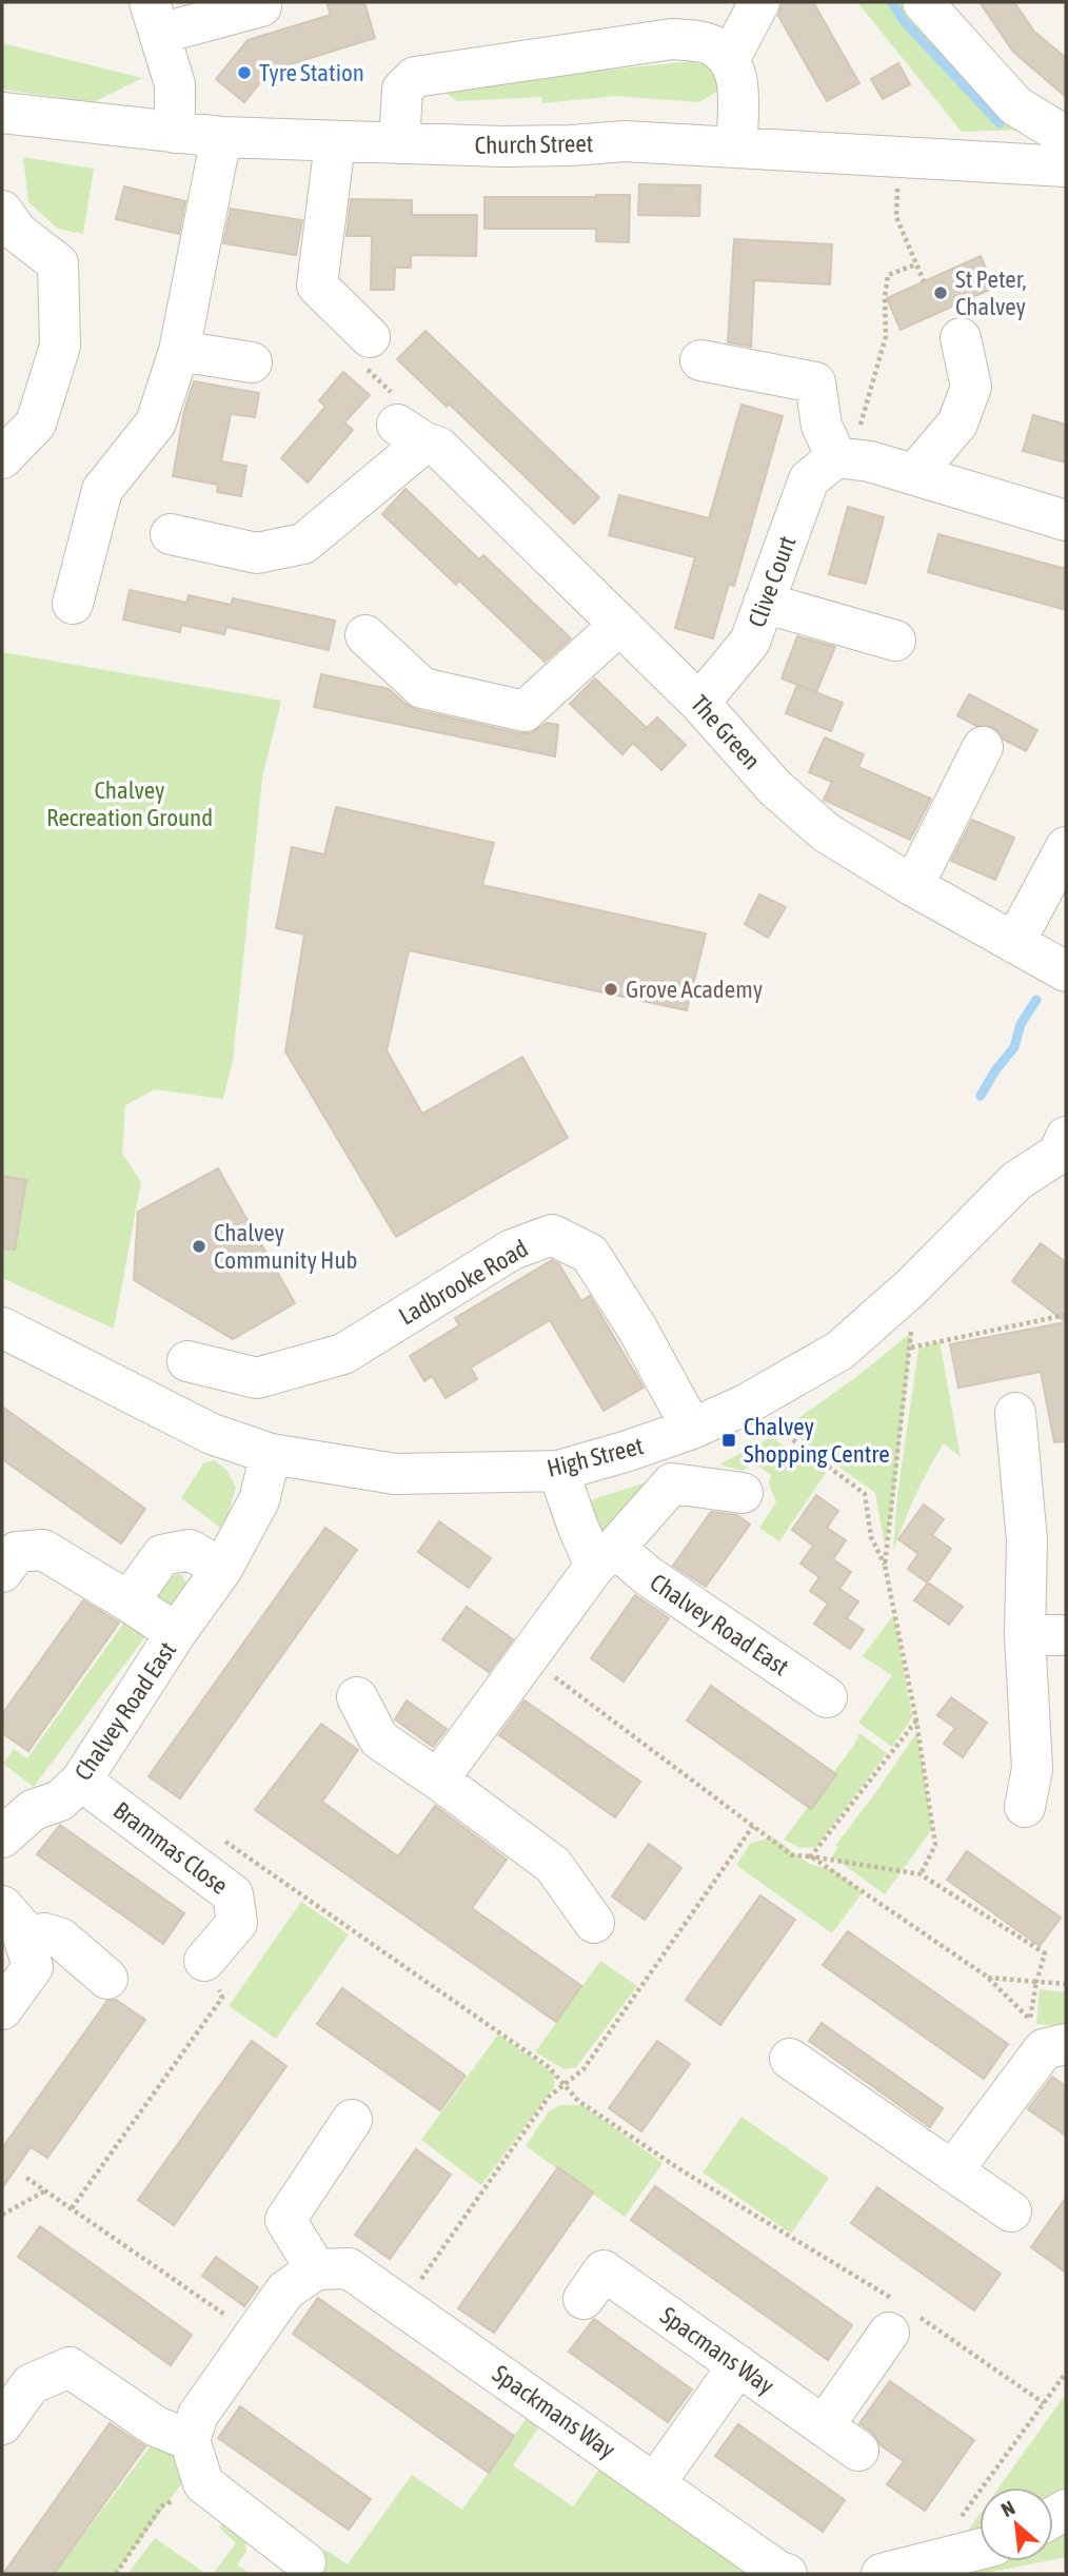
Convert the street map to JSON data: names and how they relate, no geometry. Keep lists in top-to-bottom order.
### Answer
{
  "streets": {
    "street": [
      "Church Street",
      "Clive Court",
      "The Green",
      "Ladbrooke Road",
      "High Street",
      "Chalvey Road East",
      "Brammas Close",
      "Spacmans Way",
      "Spackmans Way"
    ]
  },
  "crossings": [
    ["Clive Court", "The Green"],
    ["Ladbrooke Road", "High Street"],
    ["High Street", "Chalvey Road East"],
    ["Chalvey Road East", "Brammas Close"]
  ],
  "parks": ["Chalvey Recreation Ground"],
  "places": {
    "other": [
      "Tyre Station",
      "St Peter, Chalvey",
      "Grove Academy",
      "Chalvey Community Hub"
    ],
    "transit": ["Chalvey Shopping Centre"]
  },
  "north": "top left"
}
